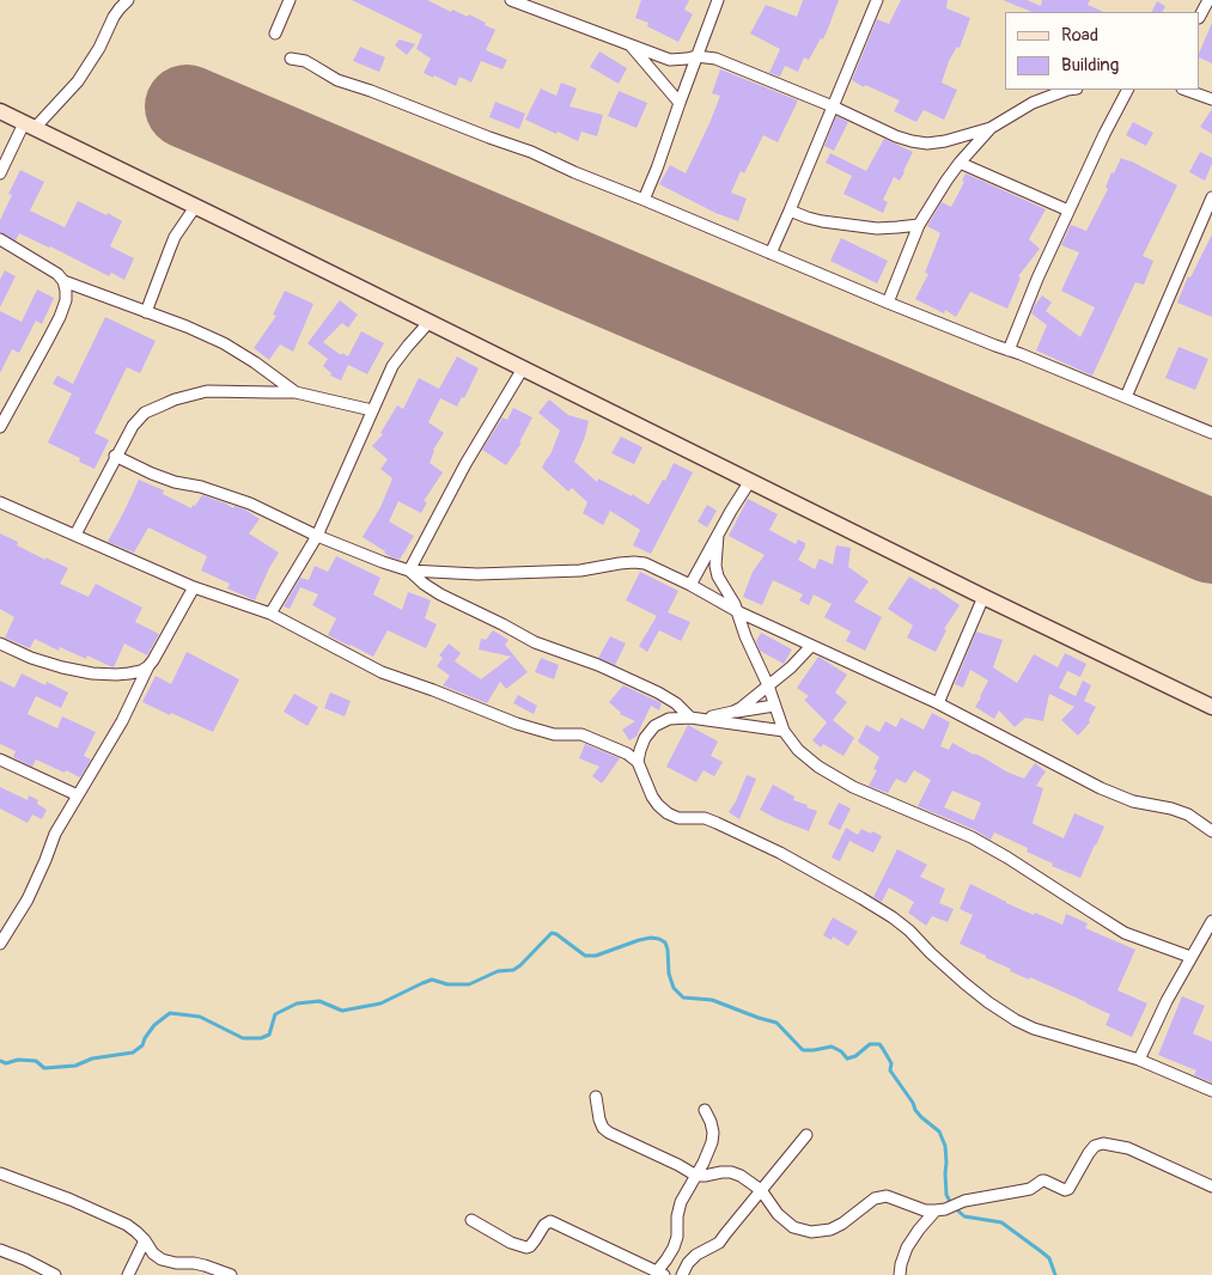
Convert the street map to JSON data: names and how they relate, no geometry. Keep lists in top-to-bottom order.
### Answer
{
  "legend": ["Road", "Building"]
}
